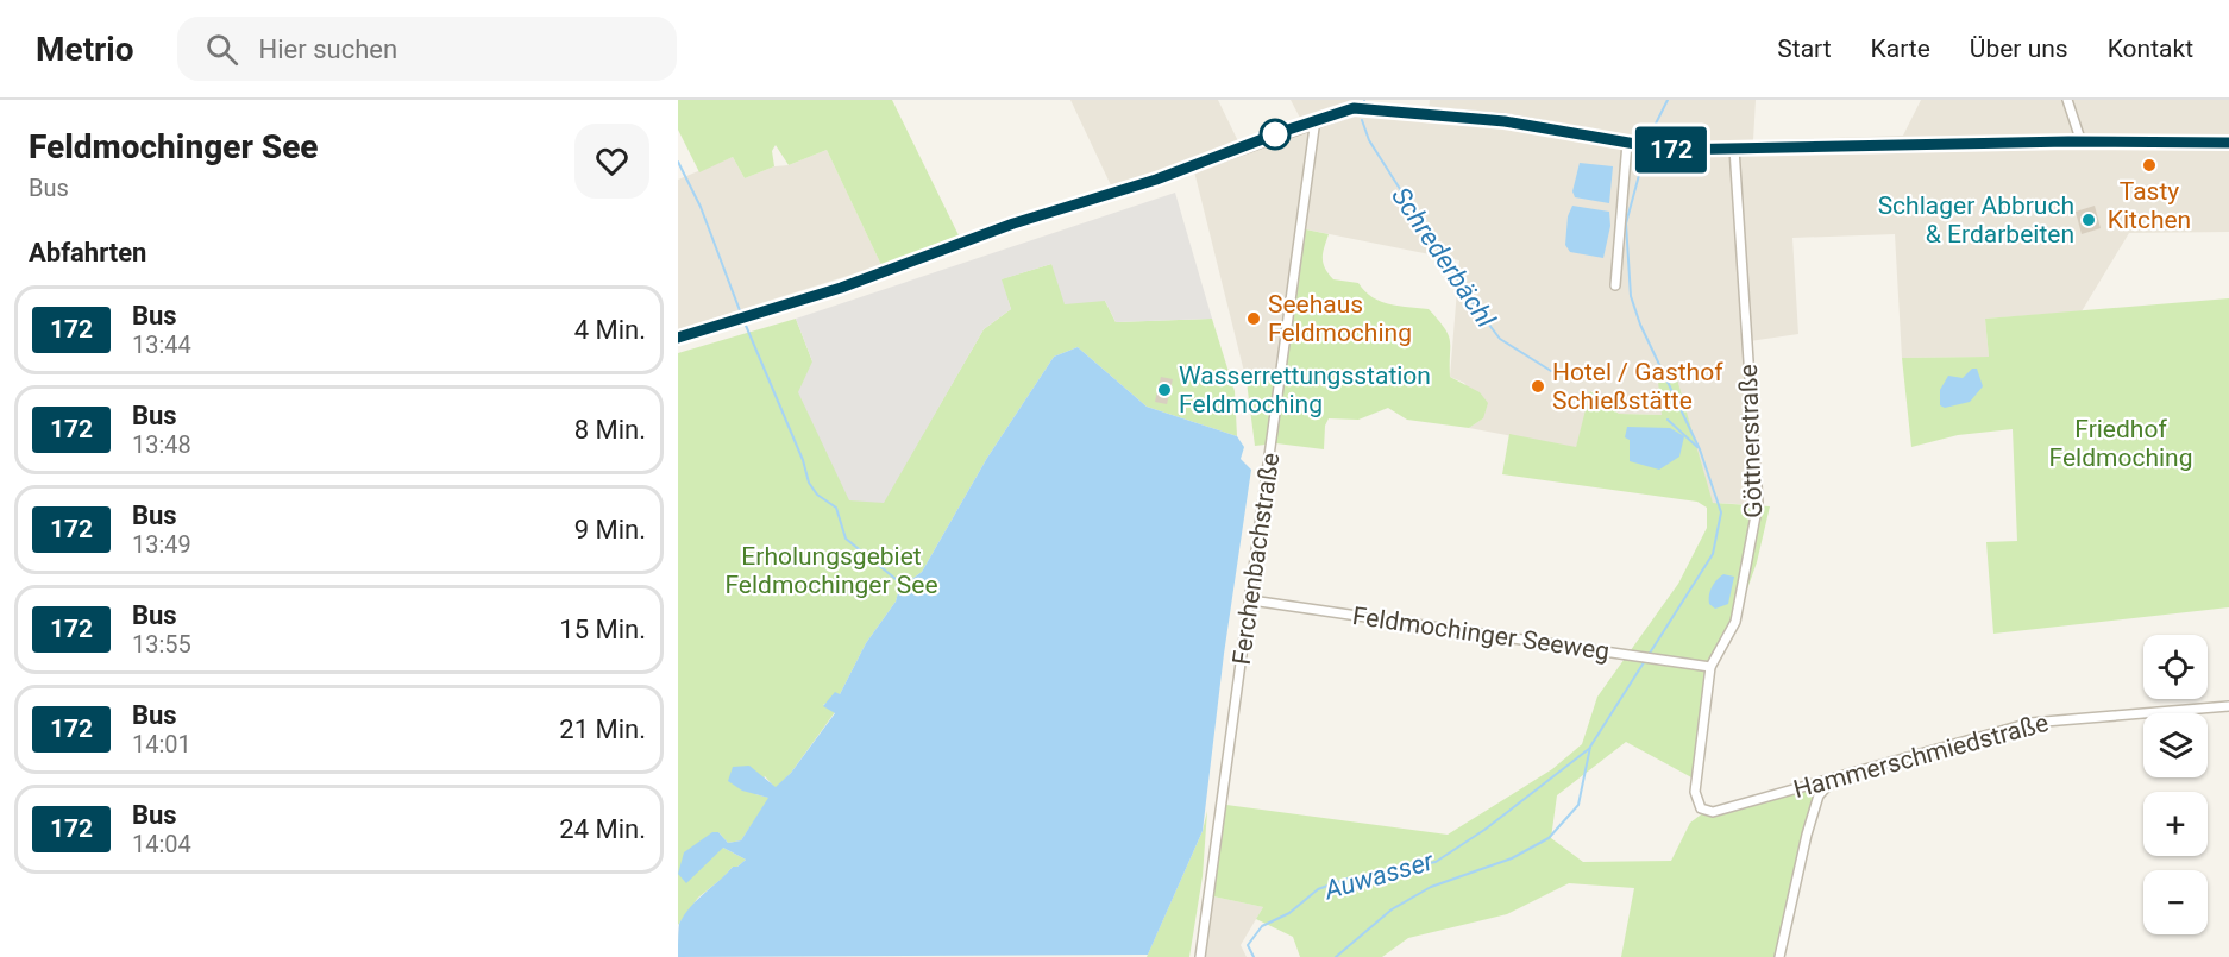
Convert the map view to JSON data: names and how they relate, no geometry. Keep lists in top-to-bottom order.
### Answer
{
  "streets": {
    "street": [
      "Göttnerstraße",
      "Ferchenbachstraße",
      "Feldmochinger Seeweg",
      "Hammerschmiedstraße"
    ]
  },
  "crossings": [
    ["Göttnerstraße", "Feldmochinger Seeweg"],
    ["Göttnerstraße", "Hammerschmiedstraße"],
    ["Ferchenbachstraße", "Feldmochinger Seeweg"]
  ],
  "water": ["Schrederbächl", "Auwasser"],
  "parks": ["Friedhof Feldmoching", "Erholungsgebiet Feldmochinger See"],
  "places": [
    "Tasty Kitchen",
    "Schlager Abbruch & Erdarbeiten",
    "Seehaus Feldmoching",
    "Hotel / Gasthof Schießstätte",
    "Wasserrettungsstation Feldmoching"
  ],
  "lines": ["bus line 172"],
  "page": {
    "header": "Metrio",
    "search": "Hier suchen",
    "nav": [
      "Start",
      "Karte",
      "Über uns",
      "Kontakt"
    ],
    "heading": [
      ["Feldmochinger See", "Bus"],
      "Abfahrten"
    ],
    "on_map": "172",
    "list": [
      {
        "mark": "172",
        "name": "Bus",
        "note": "13:44",
        "value": "4 Min."
      },
      {
        "mark": "172",
        "name": "Bus",
        "note": "13:48",
        "value": "8 Min."
      },
      {
        "mark": "172",
        "name": "Bus",
        "note": "13:49",
        "value": "9 Min."
      },
      {
        "mark": "172",
        "name": "Bus",
        "note": "13:55",
        "value": "15 Min."
      },
      {
        "mark": "172",
        "name": "Bus",
        "note": "14:01",
        "value": "21 Min."
      },
      {
        "mark": "172",
        "name": "Bus",
        "note": "14:04",
        "value": "24 Min."
      }
    ],
    "map_buttons": ["+", "−"]
  }
}
